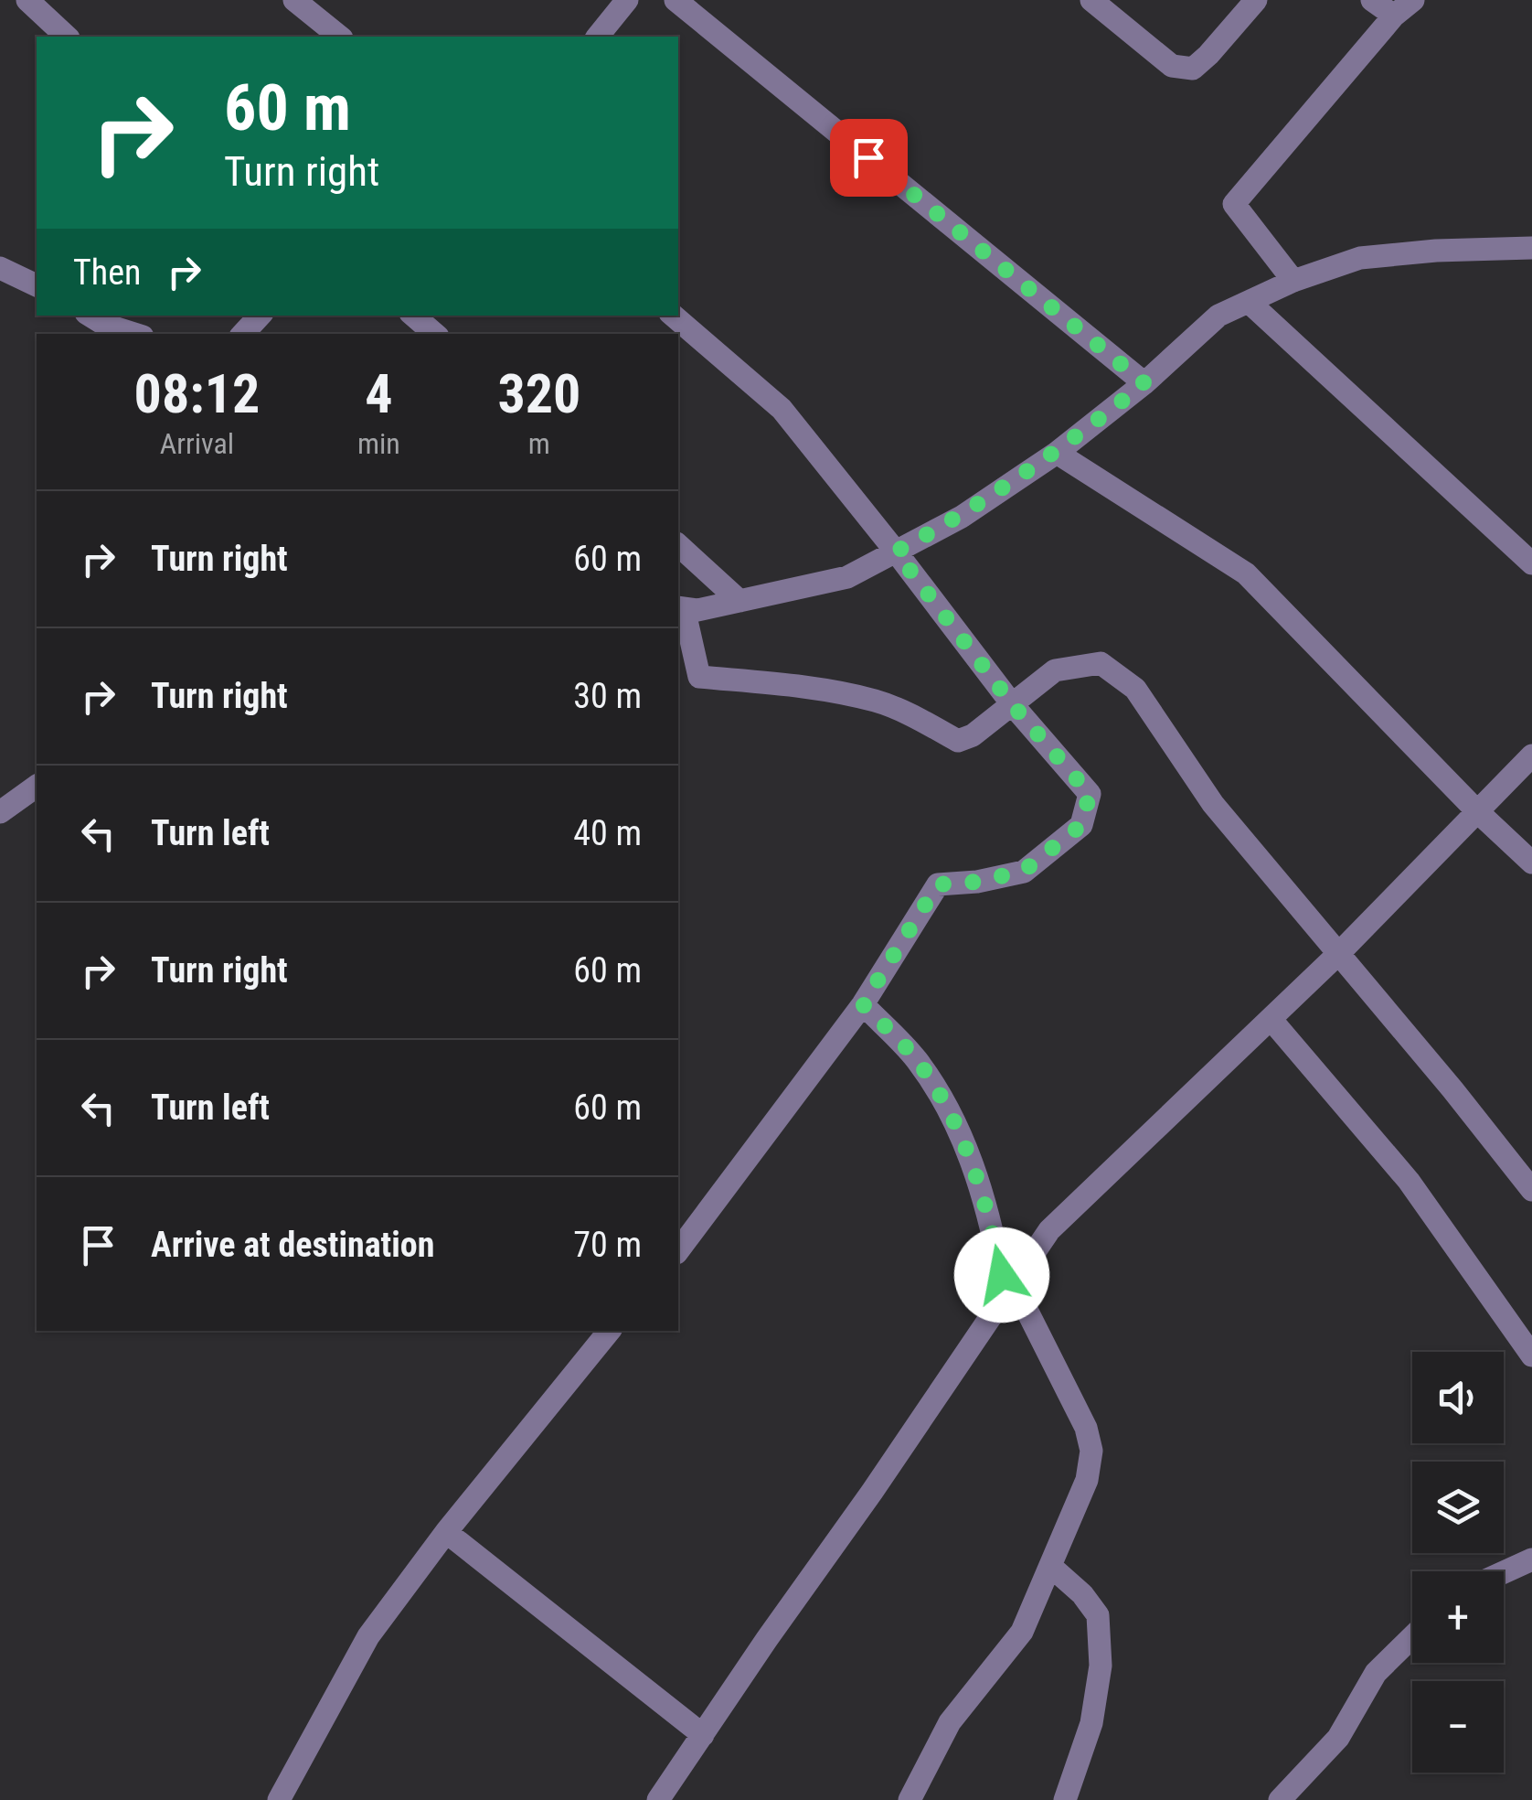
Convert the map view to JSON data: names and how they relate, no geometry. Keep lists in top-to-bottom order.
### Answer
{
  "page": {
    "turn": ["60 m", "Turn right"],
    "then": "Then",
    "eta": [
      "08:12",
      "Arrival",
      "4",
      "min",
      "320",
      "m"
    ],
    "list": [
      {
        "name": "Turn right",
        "value": "60 m"
      },
      {
        "name": "Turn right",
        "value": "30 m"
      },
      {
        "name": "Turn left",
        "value": "40 m"
      },
      {
        "name": "Turn right",
        "value": "60 m"
      },
      {
        "name": "Turn left",
        "value": "60 m"
      },
      {
        "name": "Arrive at destination",
        "value": "70 m"
      }
    ],
    "map_buttons": ["+", "−"]
  }
}
